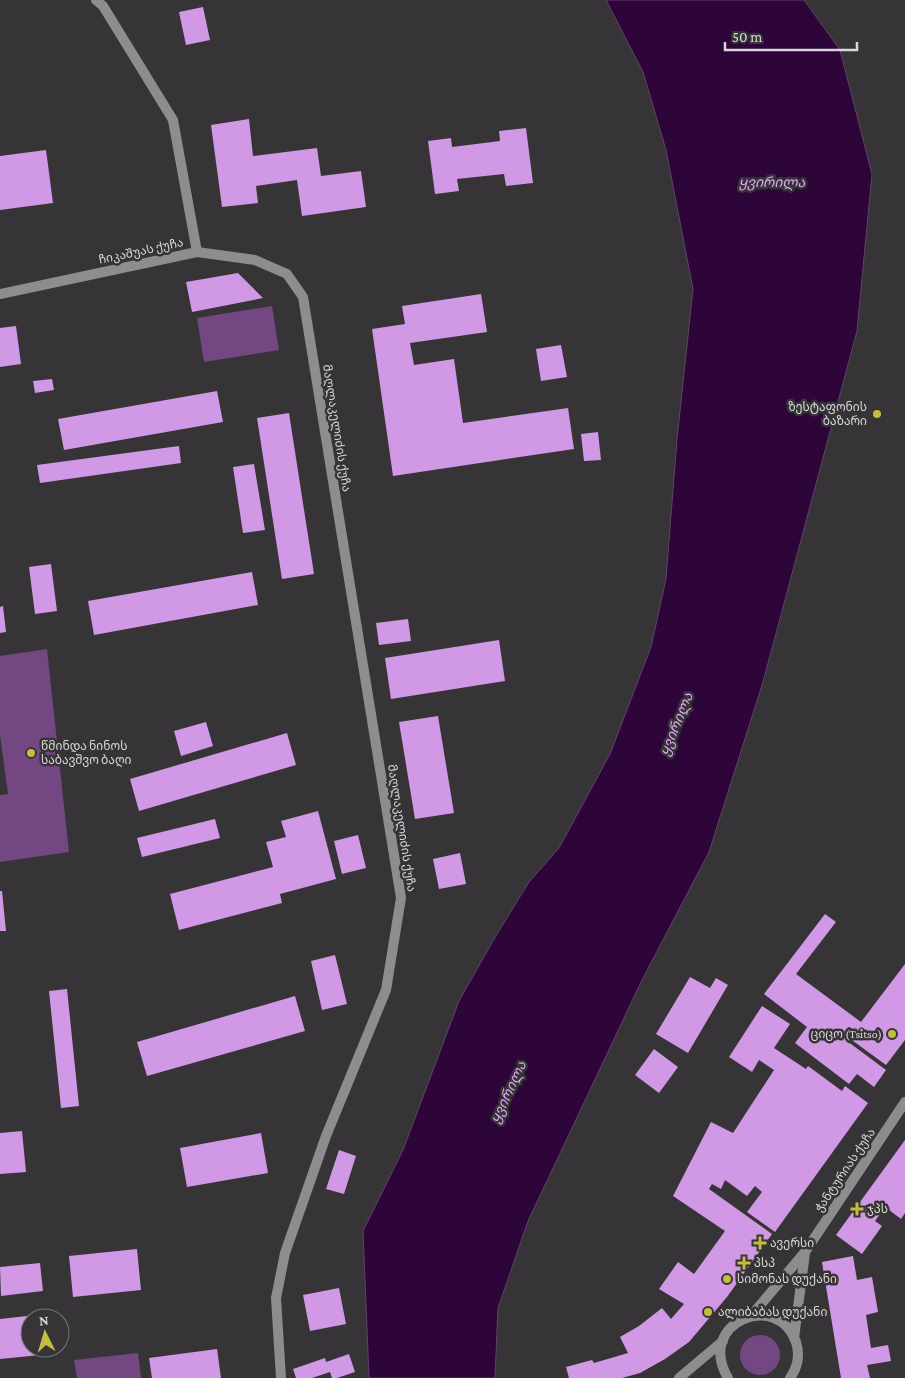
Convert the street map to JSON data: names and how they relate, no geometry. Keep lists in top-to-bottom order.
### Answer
{
  "streets": {
    "street": ["ჩიკაშუას ქუჩა", "მაღლაკელიძის ქუჩა", "ჭანტურიას ქუჩა"]
  },
  "crossings": [
    ["ჩიკაშუას ქუჩა", "მაღლაკელიძის ქუჩა"]
  ],
  "water": ["ყვირილა"],
  "places": {
    "other": [
      "ზესტაფონის ბაზარი",
      "წმინდა ნინოს საბავშვო ბაღი",
      "ციცო (Tsitso)",
      "სიმონას დუქანი",
      "ალიბაბას დუქანი"
    ],
    "health": ["ჯპს", "ავერსი", "პსპ"]
  },
  "scale_bar": "50 m",
  "north": "top"
}
